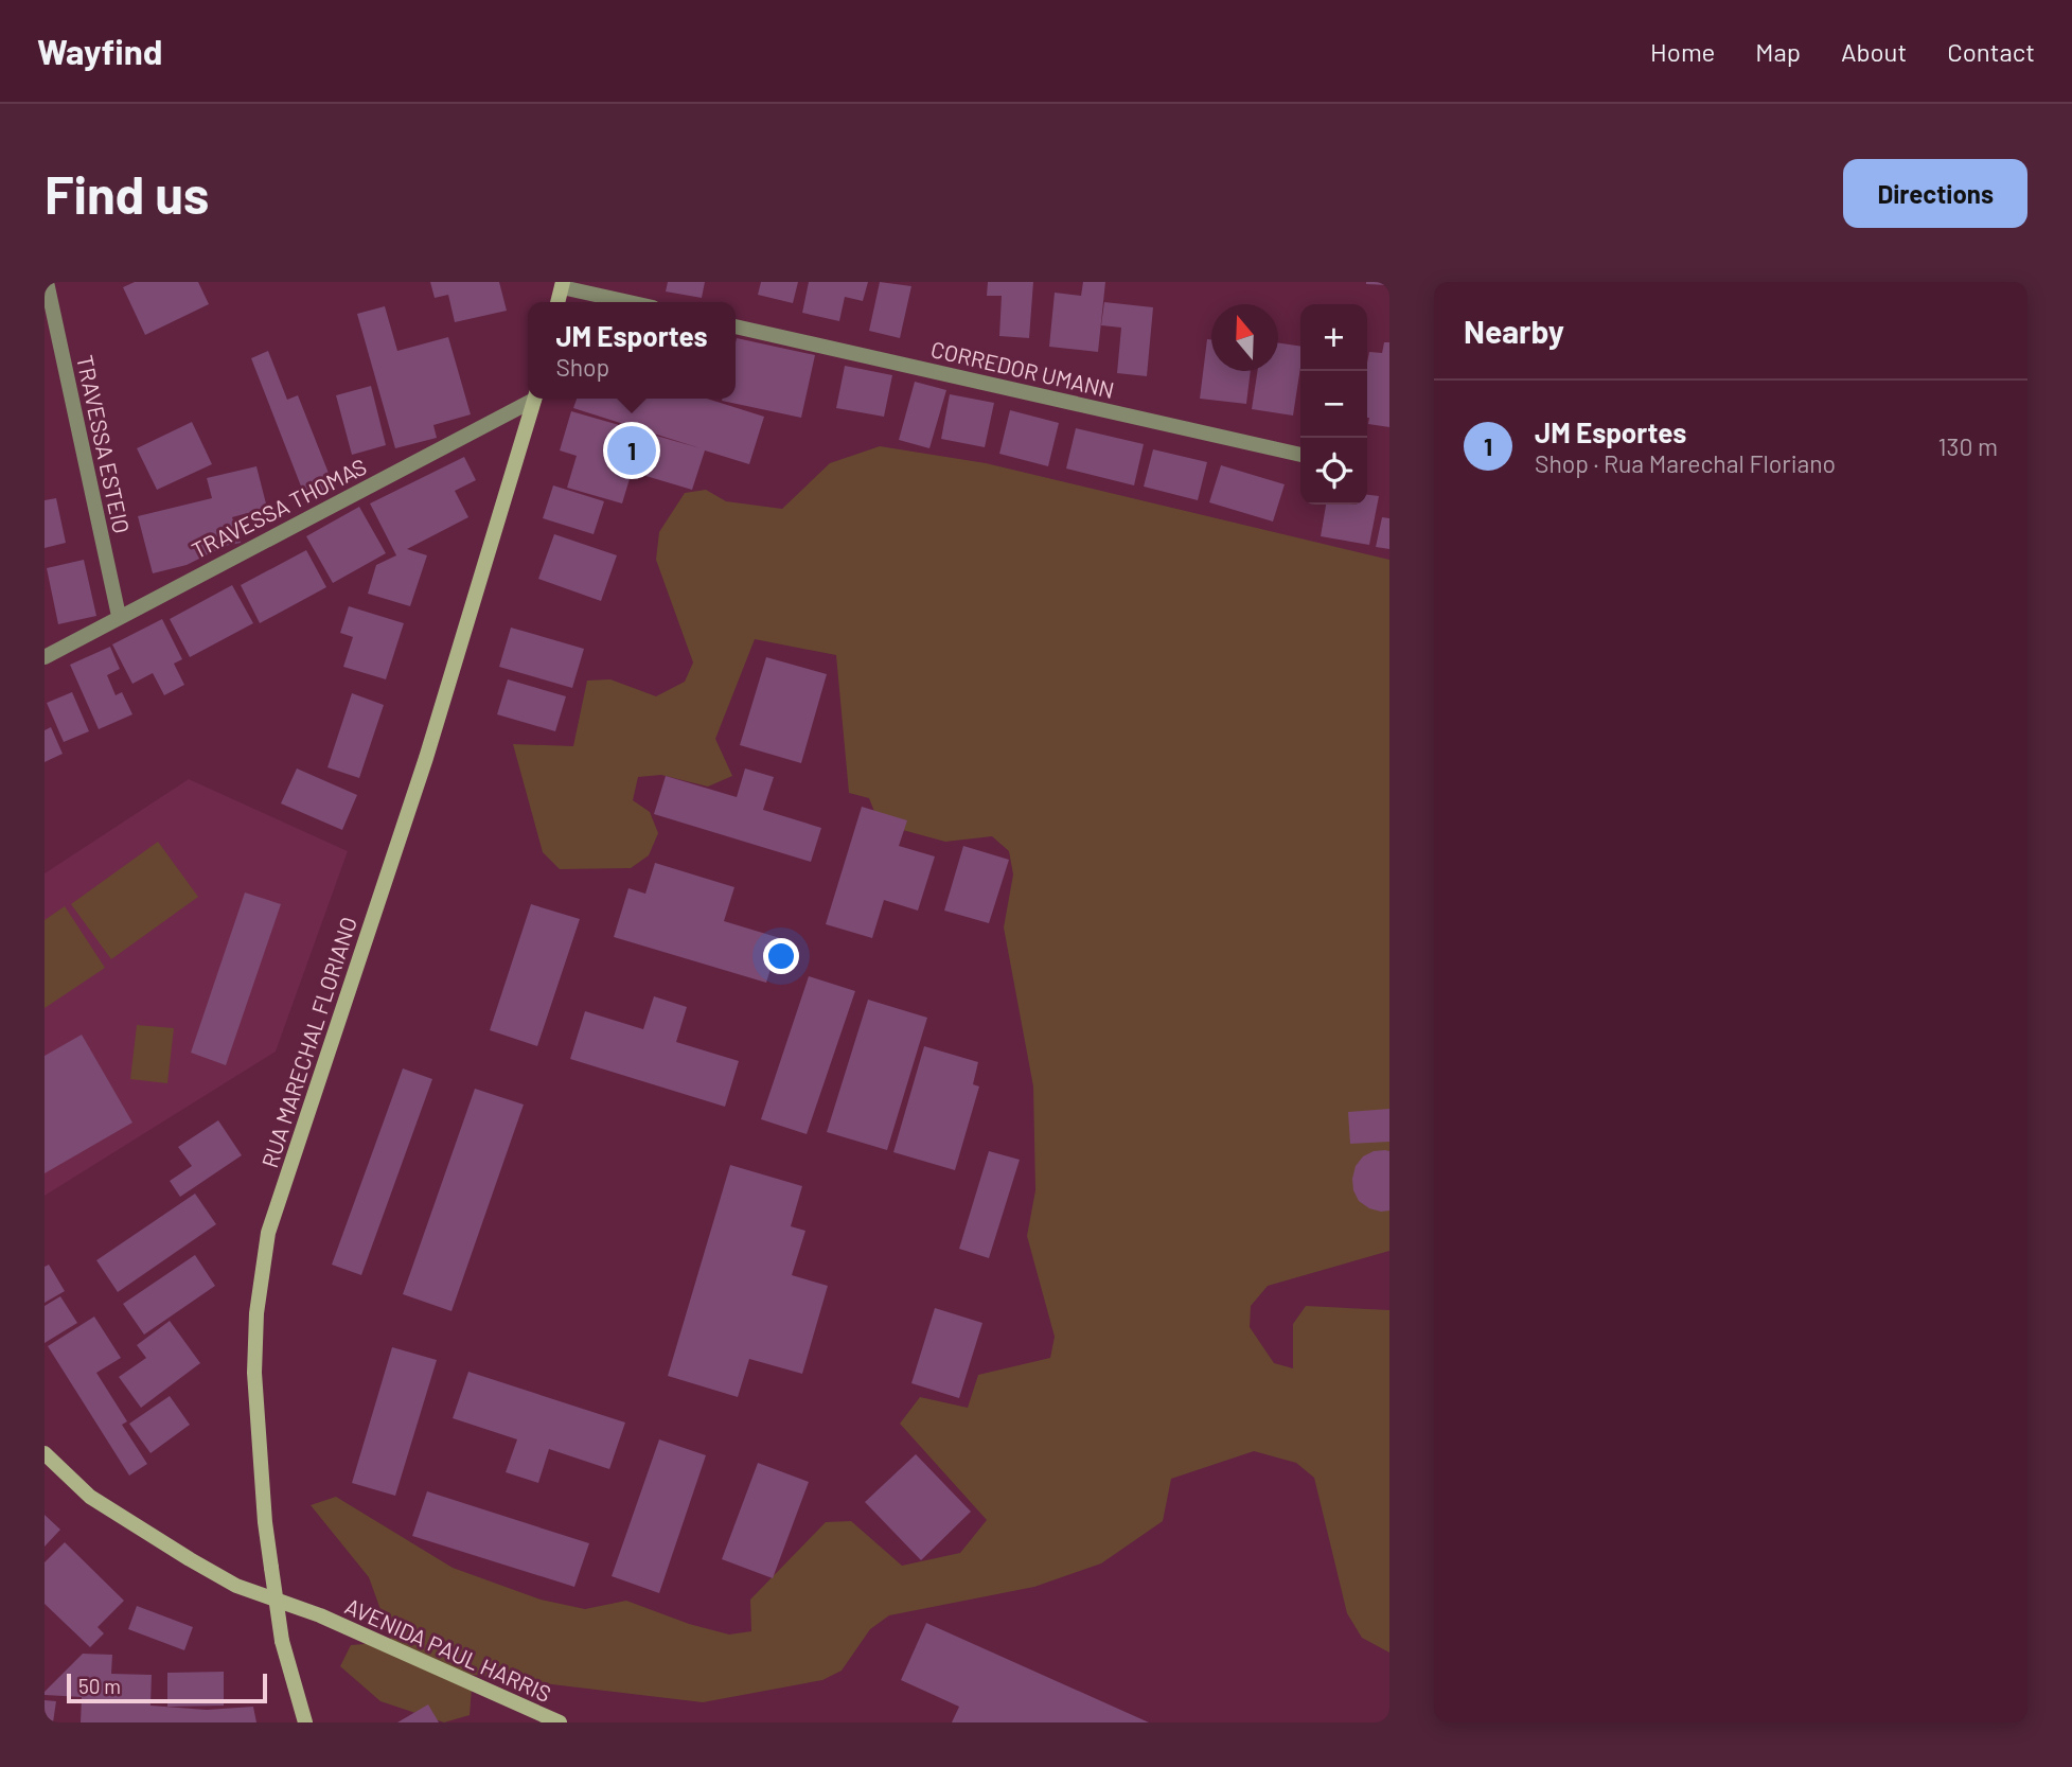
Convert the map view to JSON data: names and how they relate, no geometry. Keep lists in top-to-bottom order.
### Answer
{
  "streets": {
    "main road": ["RUA MARECHAL FLORIANO", "AVENIDA PAUL HARRIS"],
    "street": ["CORREDOR UMANN", "TRAVESSA ESTEIO", "TRAVESSA THOMAS"]
  },
  "crossings": [
    ["TRAVESSA ESTEIO", "TRAVESSA THOMAS"]
  ],
  "scale_bar": "50 m",
  "north": "top",
  "page": {
    "header": "Wayfind",
    "nav": [
      "Home",
      "Map",
      "About",
      "Contact"
    ],
    "buttons": "Directions",
    "title": "Find us",
    "heading": "Nearby",
    "popup": ["JM Esportes", "Shop"],
    "map_buttons": ["+", "−"],
    "list": [
      {
        "mark": "1",
        "name": "JM Esportes",
        "note": "Shop · Rua Marechal Floriano",
        "value": "130 m"
      }
    ],
    "pins": "1",
    "scale": "50 m"
  }
}
